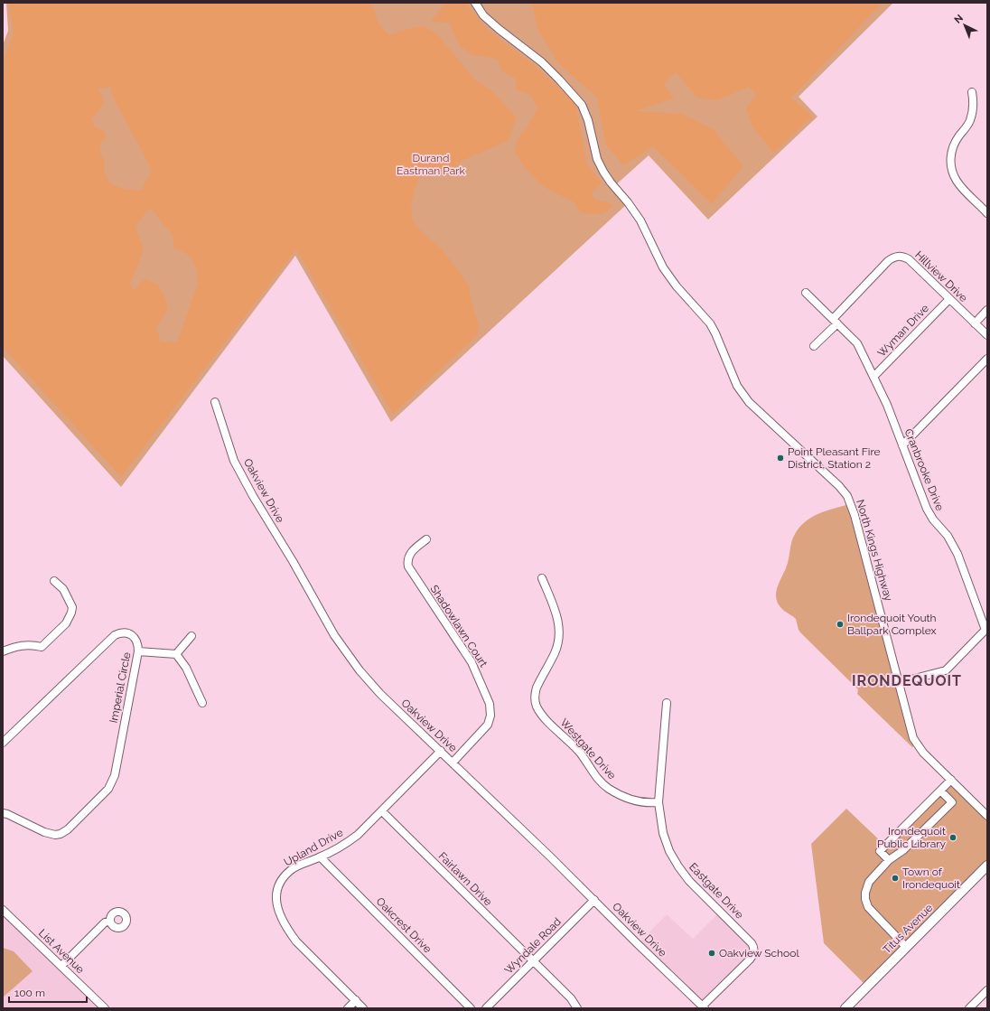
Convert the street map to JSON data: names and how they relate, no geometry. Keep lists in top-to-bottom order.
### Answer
{
  "streets": {
    "main road": ["Titus Avenue"],
    "street": [
      "Hillview Drive",
      "Wyman Drive",
      "Cranbrooke Drive",
      "Oakview Drive",
      "North Kings Highway",
      "Shadowlawn Court",
      "Imperial Circle",
      "Westgate Drive",
      "Upland Drive",
      "Fairlawn Drive",
      "Eastgate Drive",
      "Oakcrest Drive",
      "Wyndale Road",
      "List Avenue"
    ]
  },
  "crossings": [
    ["Hillview Drive", "Wyman Drive"],
    ["Hillview Drive", "Cranbrooke Drive"],
    ["Wyman Drive", "Cranbrooke Drive"],
    ["Cranbrooke Drive", "North Kings Highway"],
    ["Oakview Drive", "Shadowlawn Court"],
    ["Oakview Drive", "Upland Drive"],
    ["Oakview Drive", "Eastgate Drive"],
    ["Oakview Drive", "Wyndale Road"],
    ["Westgate Drive", "Eastgate Drive"],
    ["Upland Drive", "Fairlawn Drive"],
    ["Upland Drive", "Oakcrest Drive"],
    ["Fairlawn Drive", "Wyndale Road"]
  ],
  "districts": ["IRONDEQUOIT"],
  "parks": ["Durand Eastman Park"],
  "places": [
    "Point Pleasant Fire District, Station 2",
    "Irondequoit Youth Ballpark Complex",
    "Irondequoit Public Library",
    "Town of Irondequoit",
    "Oakview School"
  ],
  "scale_bar": "100 m",
  "north": "top left"
}
